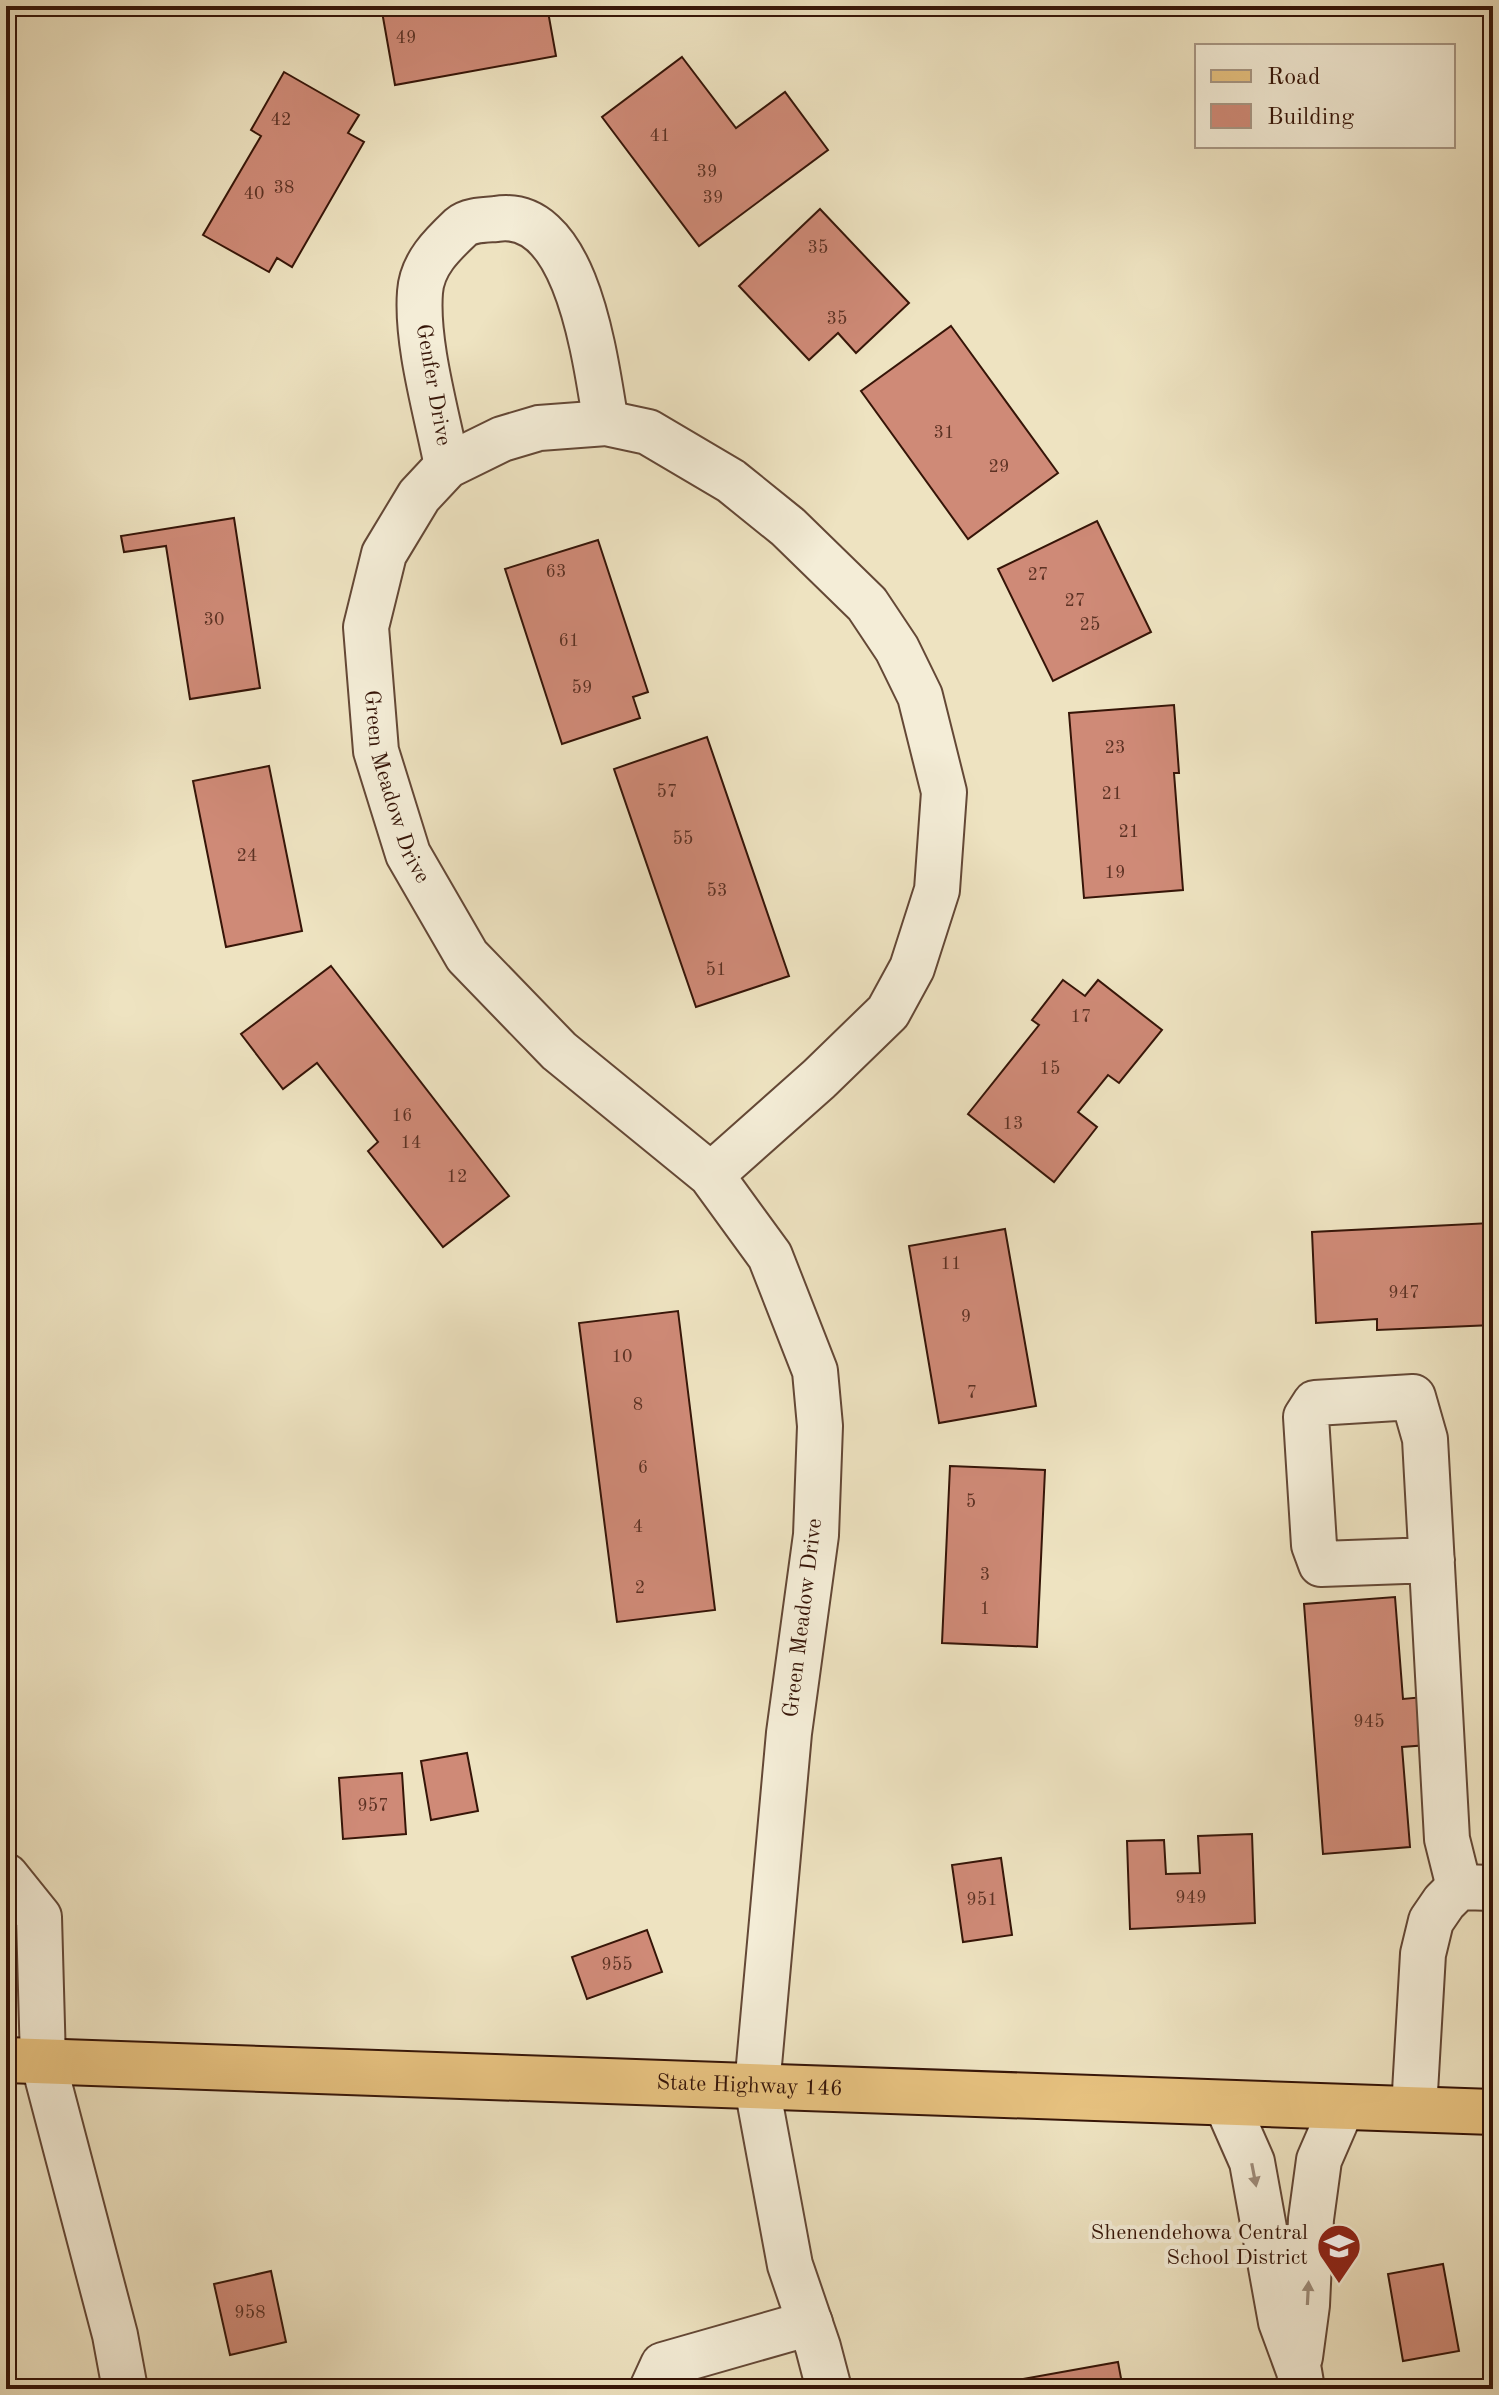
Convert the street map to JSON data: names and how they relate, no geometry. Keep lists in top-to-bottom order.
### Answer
{
  "streets": {
    "main road": ["State Highway 146"],
    "street": ["Genfer Drive", "Green Meadow Drive"]
  },
  "crossings": [
    ["Genfer Drive", "Green Meadow Drive"],
    ["Green Meadow Drive", "State Highway 146"]
  ],
  "places": {
    "school or university": ["Shenendehowa Central School District"]
  },
  "house_numbers": [
    "49",
    "42",
    "41",
    "39",
    "38",
    "40",
    "39",
    "35",
    "35",
    "31",
    "29",
    "63",
    "27",
    "27",
    "30",
    "25",
    "61",
    "59",
    "23",
    "57",
    "21",
    "21",
    "55",
    "24",
    "19",
    "53",
    "51",
    "17",
    "15",
    "16",
    "13",
    "14",
    "12",
    "11",
    "947",
    "9",
    "10",
    "7",
    "8",
    "6",
    "5",
    "4",
    "3",
    "2",
    "1",
    "945",
    "957",
    "949",
    "951",
    "955",
    "958"
  ],
  "legend": ["Road", "Building"]
}
